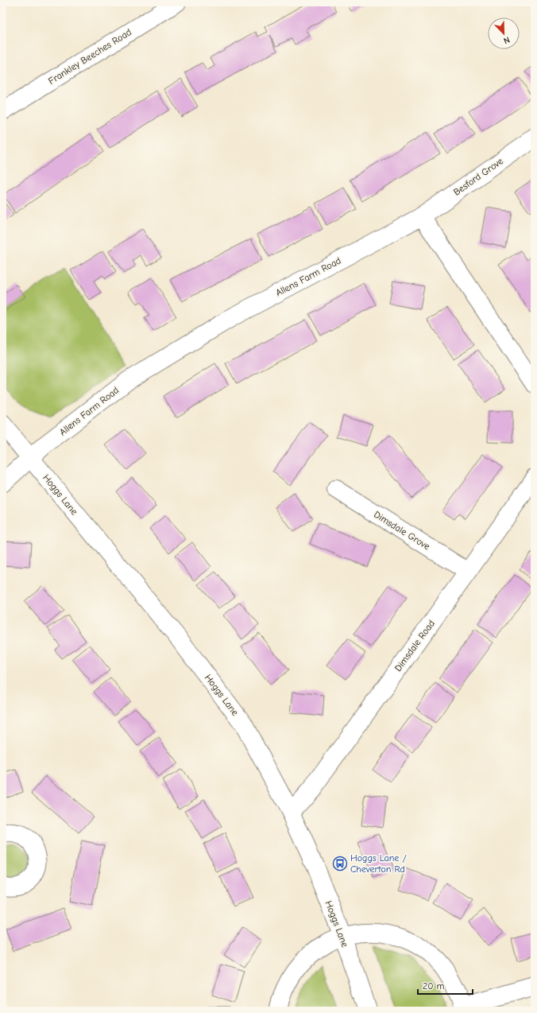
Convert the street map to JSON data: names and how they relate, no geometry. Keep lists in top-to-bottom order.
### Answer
{
  "streets": {
    "street": [
      "Frankley Beeches Road",
      "Besford Grove",
      "Allens Farm Road",
      "Hoggs Lane",
      "Dimsdale Grove",
      "Dimsdale Road"
    ]
  },
  "crossings": [
    ["Besford Grove", "Allens Farm Road"],
    ["Allens Farm Road", "Hoggs Lane"],
    ["Hoggs Lane", "Dimsdale Road"],
    ["Dimsdale Grove", "Dimsdale Road"]
  ],
  "places": {
    "bus stop": ["Hoggs Lane / Cheverton Rd"]
  },
  "scale_bar": "20 m",
  "north": "bottom right"
}
